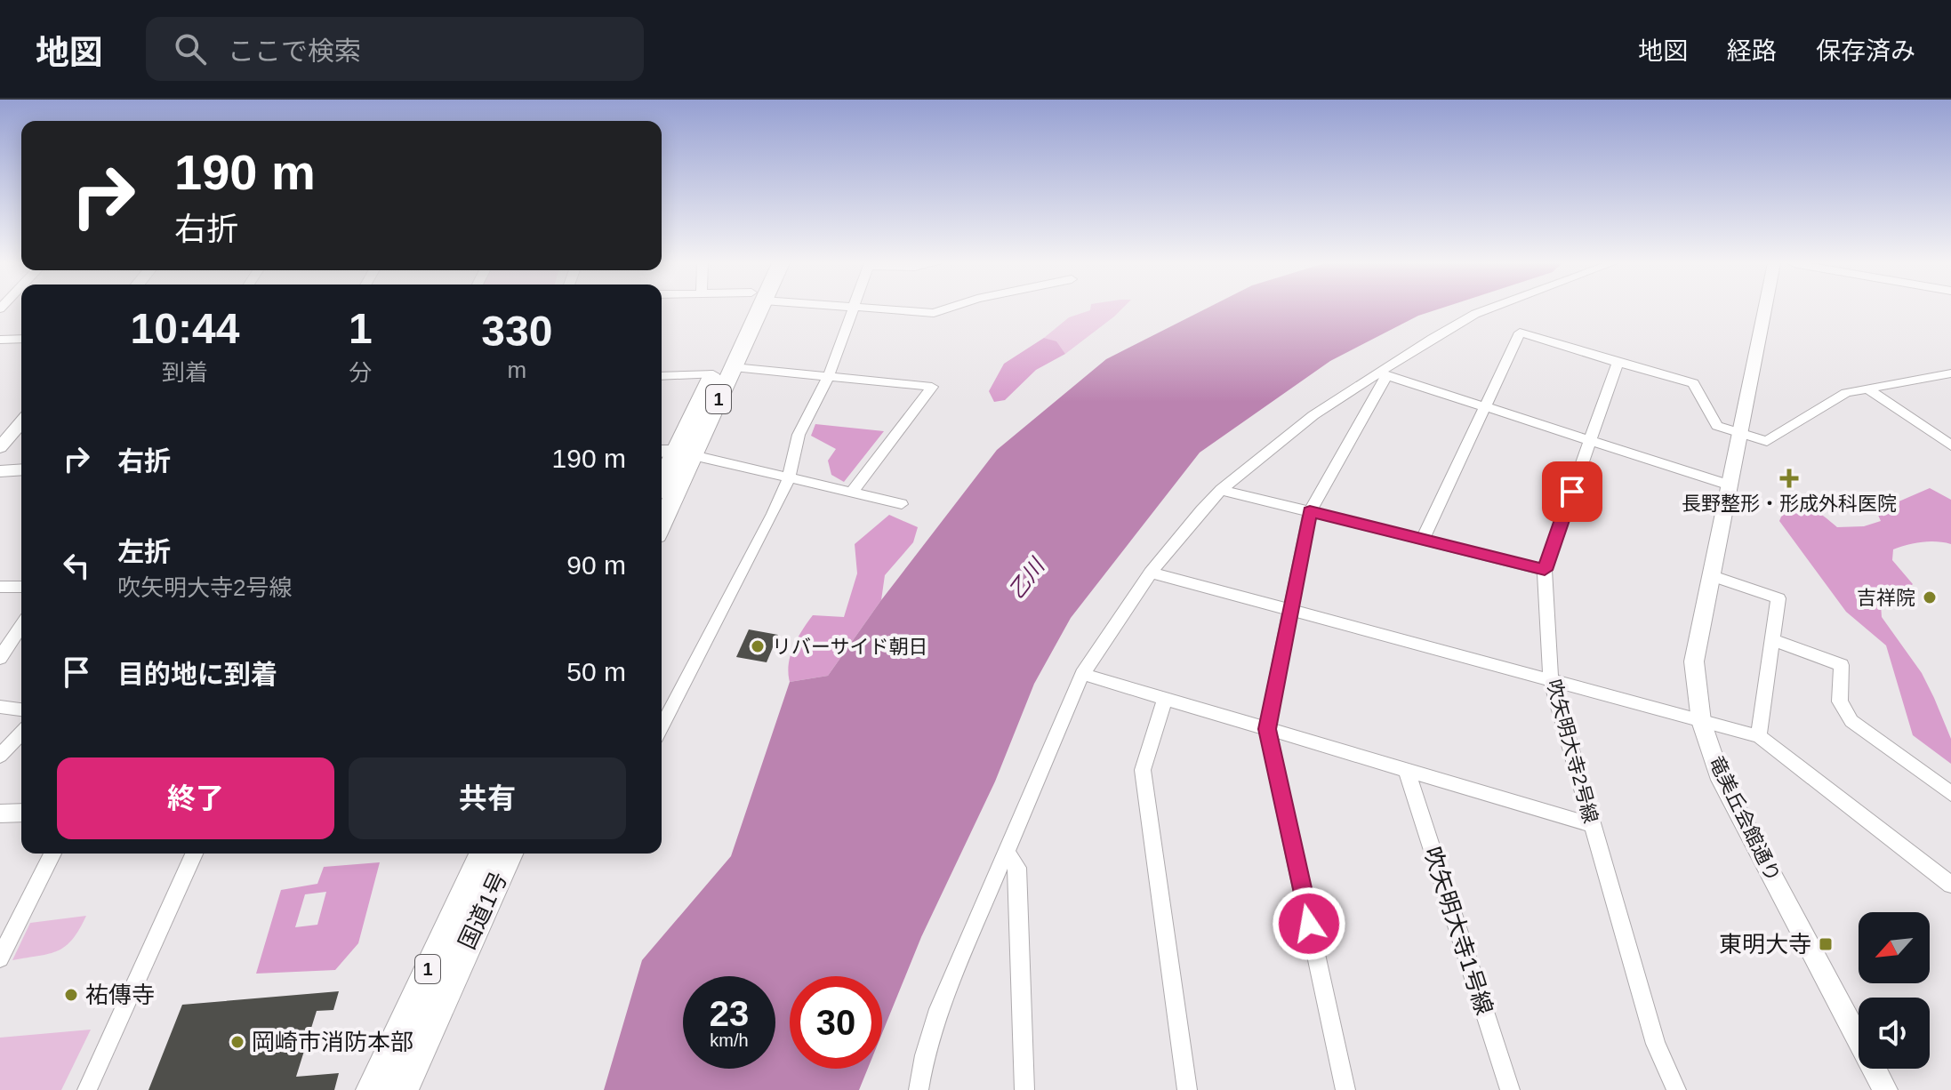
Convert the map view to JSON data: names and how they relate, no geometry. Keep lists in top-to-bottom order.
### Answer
{
  "streets": {
    "highway": ["1", "国道1号"],
    "street": ["吹矢明大寺2号線", "竜美丘会館通り", "吹矢明大寺1号線"]
  },
  "water": ["乙川"],
  "places": {
    "health": ["長野整形・形成外科医院"],
    "other": [
      "吉祥院",
      "リバーサイド朝日",
      "祐傳寺",
      "岡崎市消防本部"
    ],
    "transit": ["東明大寺"]
  },
  "north": "bottom left",
  "page": {
    "header": "地図",
    "search": "ここで検索",
    "nav": ["地図", "経路", "保存済み"],
    "turn": ["190 m", "右折"],
    "eta": [
      "10:44",
      "到着",
      "1",
      "分",
      "330",
      "m"
    ],
    "list": [
      {
        "name": "右折",
        "value": "190 m"
      },
      {
        "name": "左折",
        "note": "吹矢明大寺2号線",
        "value": "90 m"
      },
      {
        "name": "目的地に到着",
        "value": "50 m"
      }
    ],
    "buttons": ["終了", "共有"],
    "speed": "23 km/h",
    "limit": "30"
  }
}
